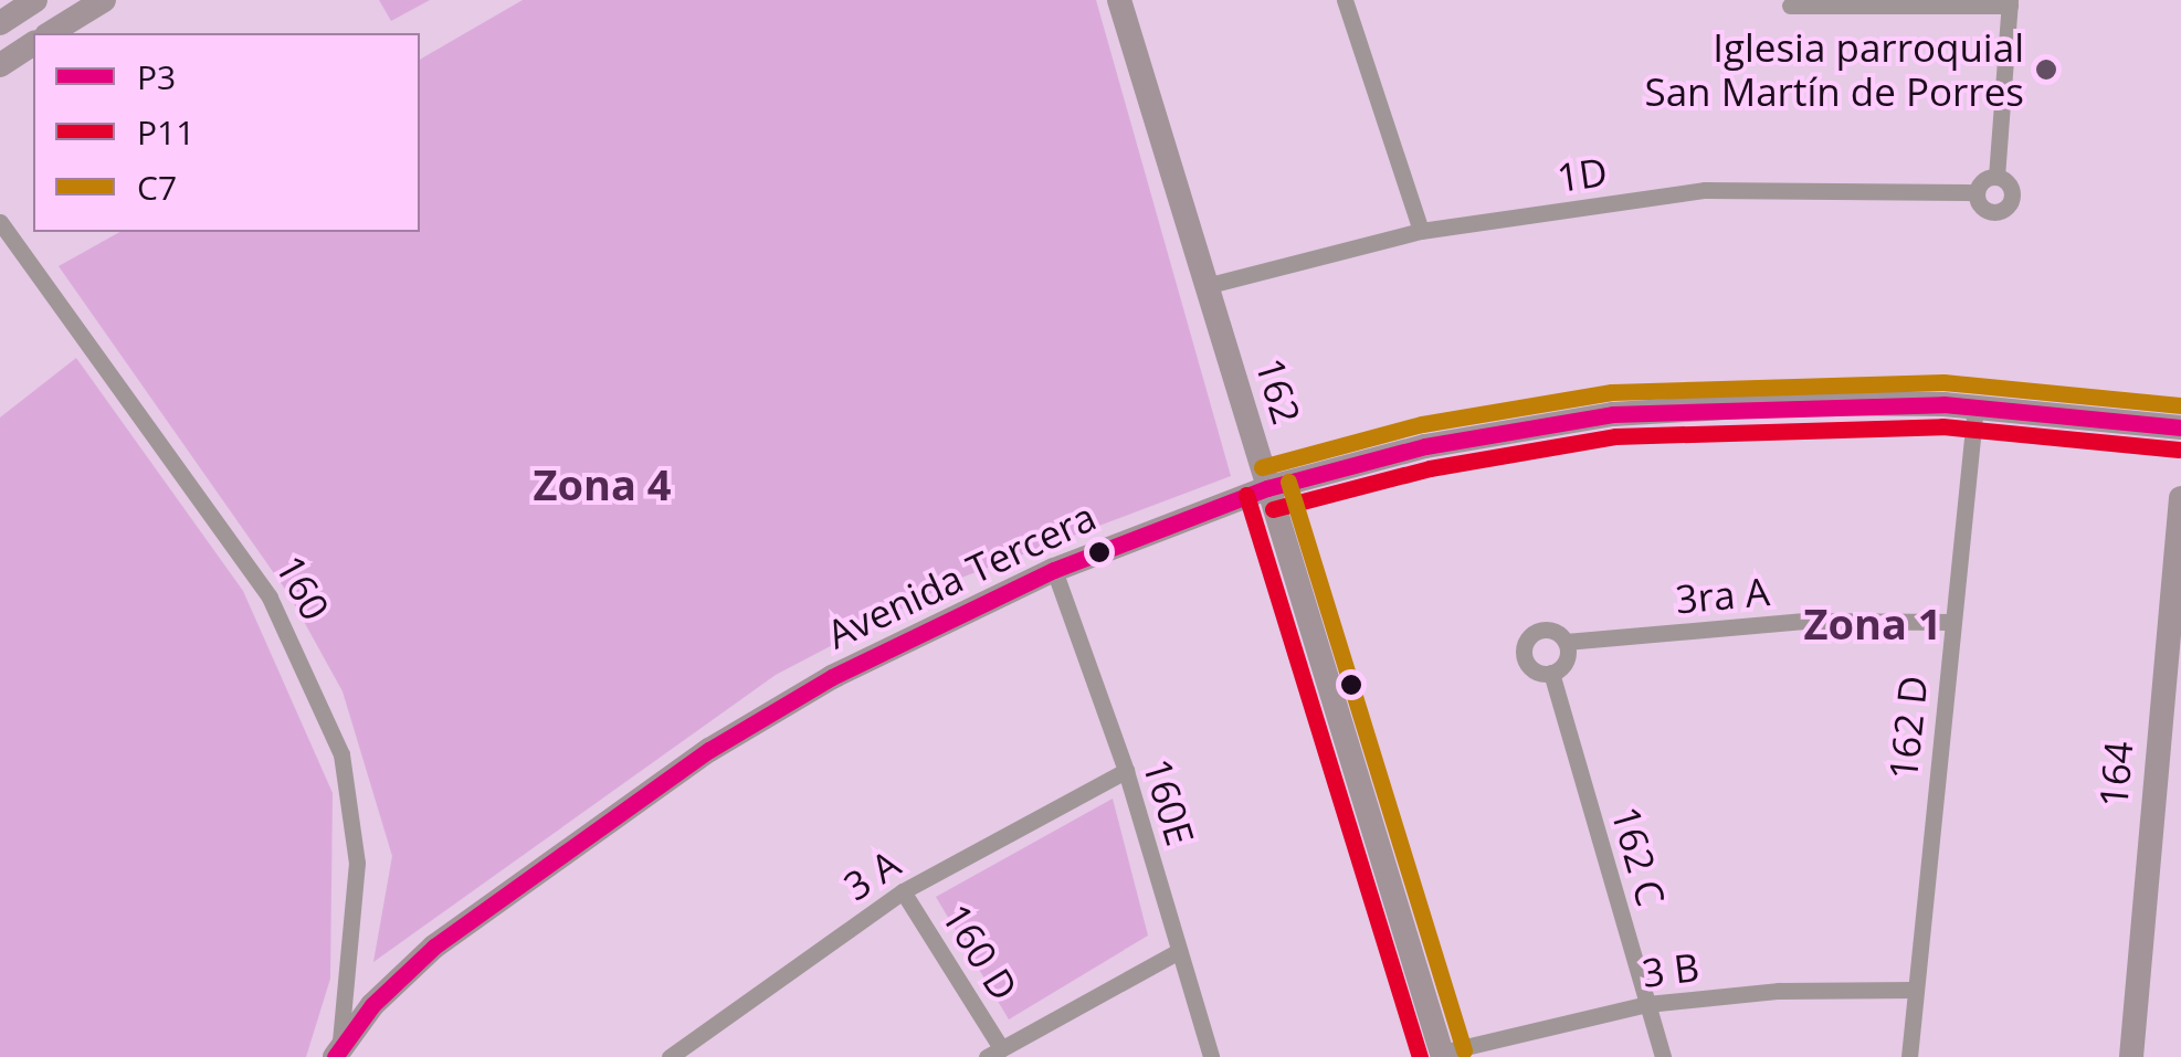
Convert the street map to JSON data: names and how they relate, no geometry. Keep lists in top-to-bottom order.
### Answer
{
  "streets": {
    "main road": ["162", "Avenida Tercera", "164"],
    "street": [
      "1D",
      "160",
      "3ra A",
      "162 D",
      "160E",
      "162 C",
      "3 A",
      "160 D",
      "3 B"
    ]
  },
  "crossings": [
    ["1D", "162"],
    ["162", "Avenida Tercera"],
    ["162", "3 B"],
    ["Avenida Tercera", "160"],
    ["Avenida Tercera", "162 D"],
    ["Avenida Tercera", "160E"],
    ["3ra A", "162 D"],
    ["3ra A", "162 C"],
    ["162 D", "3 B"],
    ["160E", "3 A"],
    ["162 C", "3 B"],
    ["3 A", "160 D"]
  ],
  "districts": ["Zona 4", "Zona 1"],
  "places": ["Iglesia parroquial San Martín de Porres"],
  "lines": ["transit line C7", "transit line P3", "transit line P11"],
  "legend": ["P3", "P11", "C7"]
}
